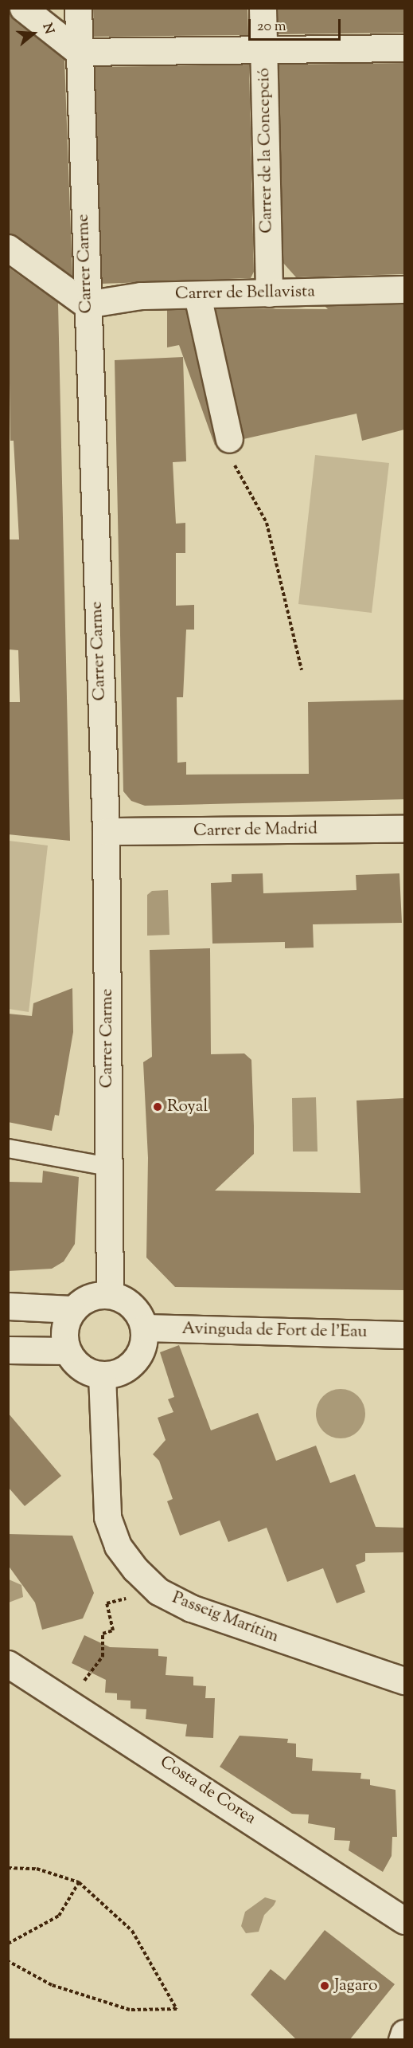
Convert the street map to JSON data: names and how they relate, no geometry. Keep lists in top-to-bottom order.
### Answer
{
  "streets": {
    "street": [
      "Carrer de la Concepció",
      "Carrer Carme",
      "Carrer de Bellavista",
      "Carrer de Madrid",
      "Avinguda de Fort de l'Eau",
      "Passeig Marítim",
      "Costa de Corea"
    ]
  },
  "crossings": [
    ["Carrer de la Concepció", "Carrer de Bellavista"],
    ["Carrer Carme", "Carrer de Bellavista"],
    ["Carrer Carme", "Carrer de Madrid"],
    ["Carrer Carme", "Avinguda de Fort de l'Eau"],
    ["Carrer Carme", "Passeig Marítim"],
    ["Avinguda de Fort de l'Eau", "Passeig Marítim"]
  ],
  "places": ["Royal", "Jagaro"],
  "scale_bar": "20 m",
  "north": "right"
}
